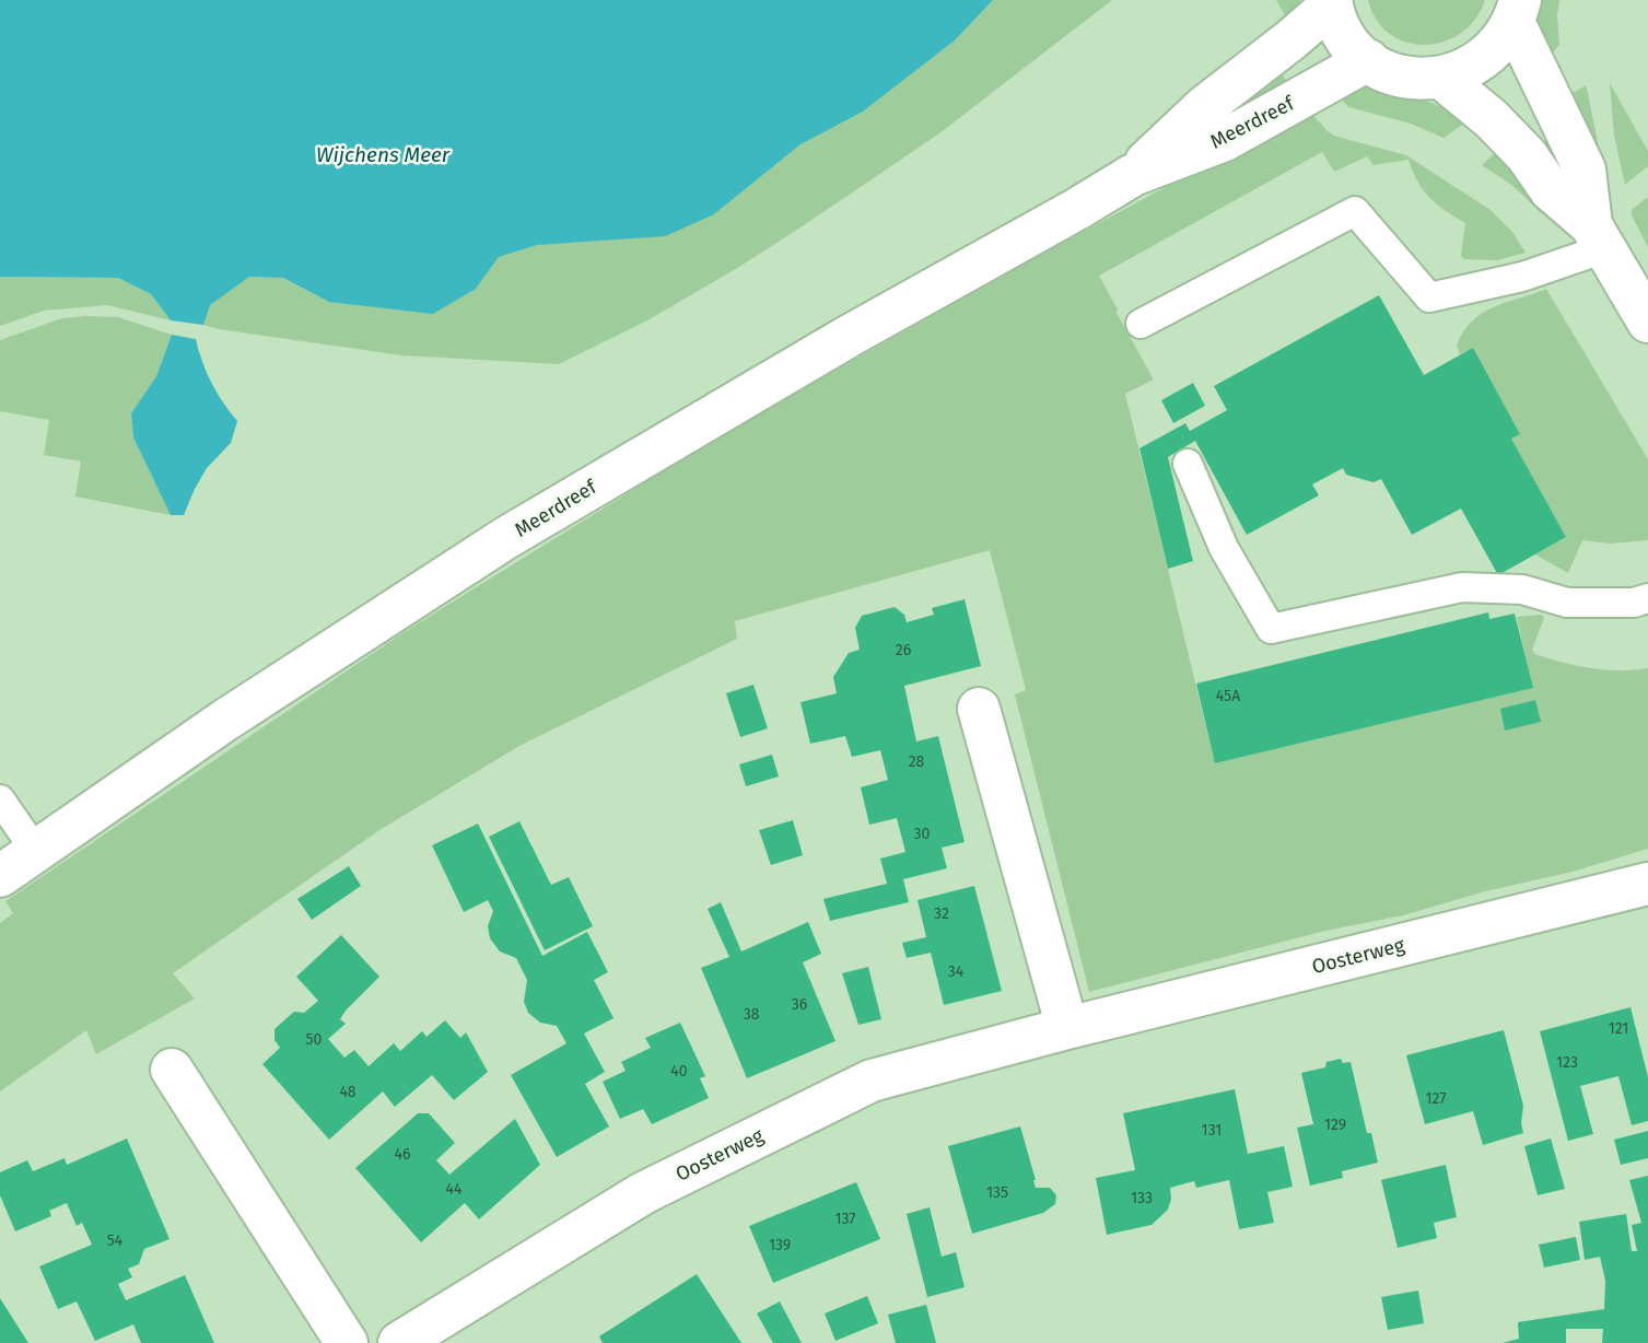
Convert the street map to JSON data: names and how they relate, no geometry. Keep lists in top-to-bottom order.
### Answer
{
  "streets": {
    "street": ["Meerdreef", "Oosterweg"]
  },
  "water": ["Wijchens Meer"],
  "house_numbers": [
    "26",
    "45A",
    "28",
    "30",
    "32",
    "34",
    "36",
    "38",
    "121",
    "50",
    "123",
    "40",
    "48",
    "127",
    "129",
    "131",
    "46",
    "44",
    "135",
    "133",
    "137",
    "54",
    "139"
  ]
}
